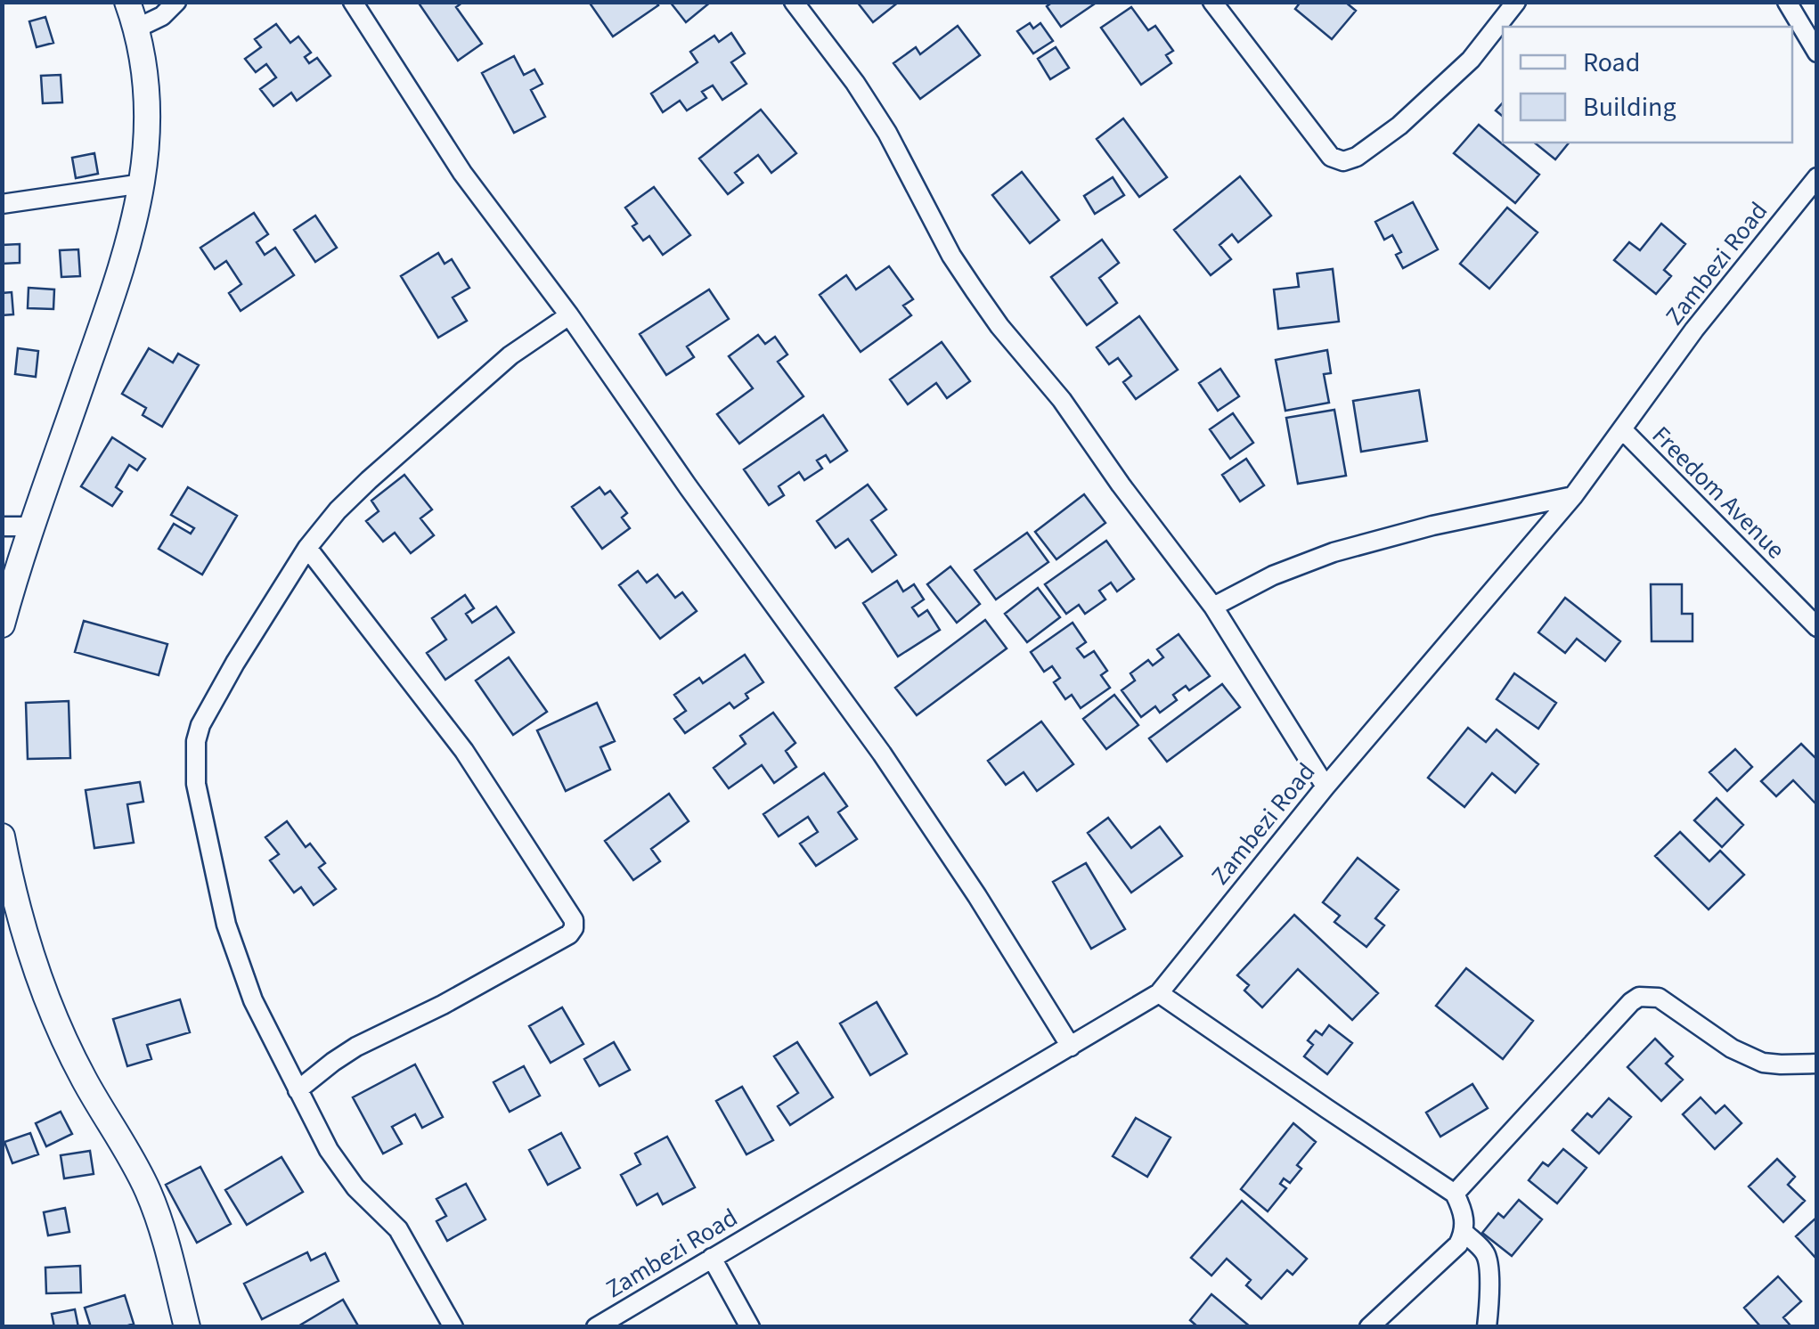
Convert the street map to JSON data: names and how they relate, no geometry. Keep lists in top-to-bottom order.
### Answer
{
  "streets": {
    "street": ["Zambezi Road", "Freedom Avenue"]
  },
  "crossings": [
    ["Zambezi Road", "Freedom Avenue"]
  ],
  "legend": ["Road", "Building"]
}
